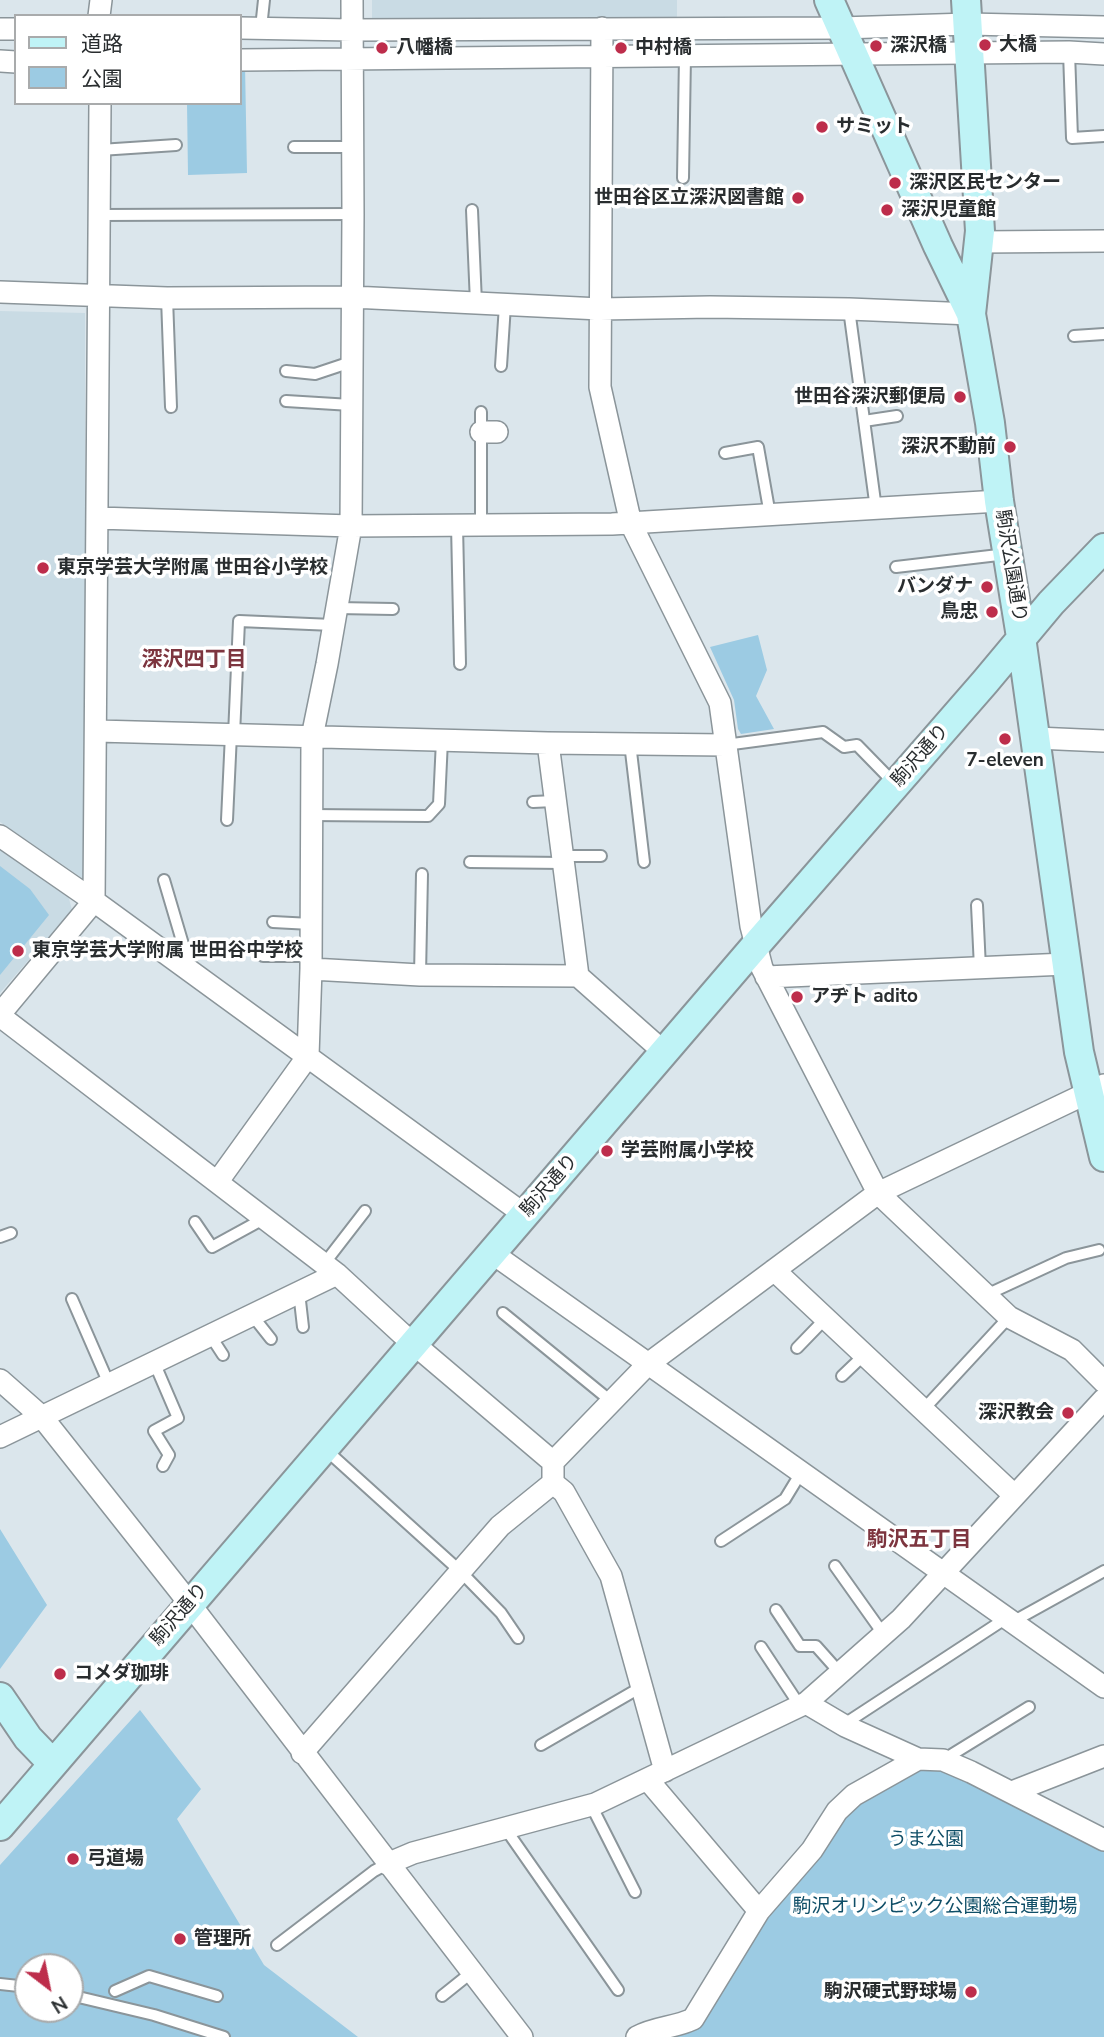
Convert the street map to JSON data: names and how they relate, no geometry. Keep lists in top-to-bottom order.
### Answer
{
  "streets": {
    "main road": ["駒沢公園通り", "駒沢通り"]
  },
  "crossings": [
    ["駒沢公園通り", "駒沢通り"]
  ],
  "districts": ["深沢四丁目", "駒沢五丁目"],
  "parks": ["うま公園", "駒沢オリンピック公園総合運動場"],
  "places": [
    "大橋",
    "深沢橋",
    "八幡橋",
    "中村橋",
    "サミット",
    "深沢区民センター",
    "世田谷区立深沢図書館",
    "深沢児童館",
    "世田谷深沢郵便局",
    "深沢不動前",
    "東京学芸大学附属 世田谷小学校",
    "バンダナ",
    "鳥忠",
    "7-eleven",
    "東京学芸大学附属 世田谷中学校",
    "アヂト adito",
    "学芸附属小学校",
    "深沢教会",
    "コメダ珈琲",
    "弓道場",
    "管理所",
    "駒沢硬式野球場"
  ],
  "legend": ["道路", "公園"],
  "north": "bottom right"
}
